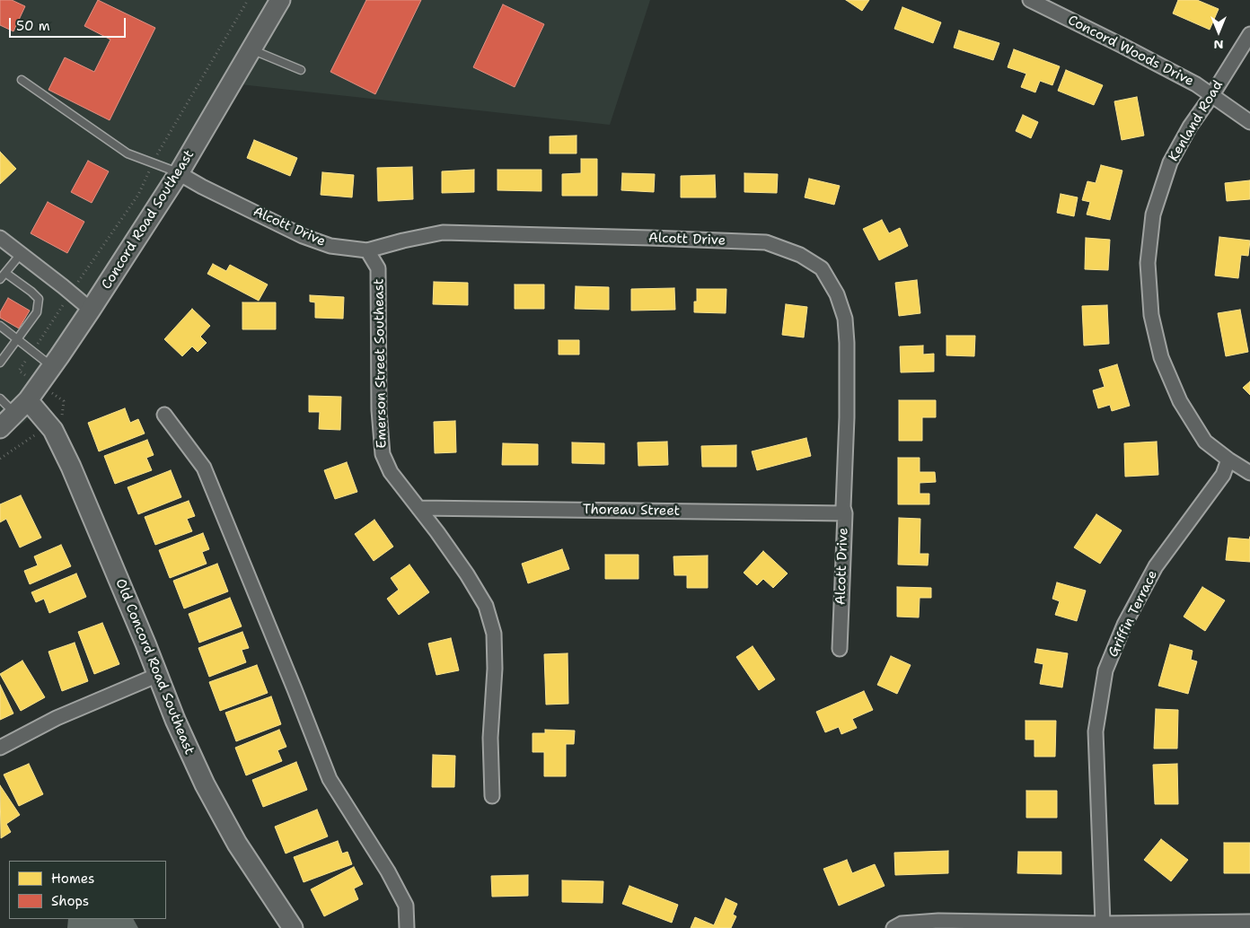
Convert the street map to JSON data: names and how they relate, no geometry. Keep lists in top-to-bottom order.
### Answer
{
  "streets": {
    "street": [
      "Concord Woods Drive",
      "Kenland Road",
      "Concord Road Southeast",
      "Alcott Drive",
      "Emerson Street Southeast",
      "Thoreau Street",
      "Griffin Terrace",
      "Old Concord Road Southeast"
    ]
  },
  "crossings": [
    ["Concord Woods Drive", "Kenland Road"],
    ["Kenland Road", "Griffin Terrace"],
    ["Concord Road Southeast", "Alcott Drive"],
    ["Concord Road Southeast", "Old Concord Road Southeast"],
    ["Alcott Drive", "Emerson Street Southeast"],
    ["Alcott Drive", "Thoreau Street"],
    ["Emerson Street Southeast", "Thoreau Street"]
  ],
  "legend": ["Homes", "Shops"],
  "scale_bar": "50 m",
  "north": "bottom"
}
